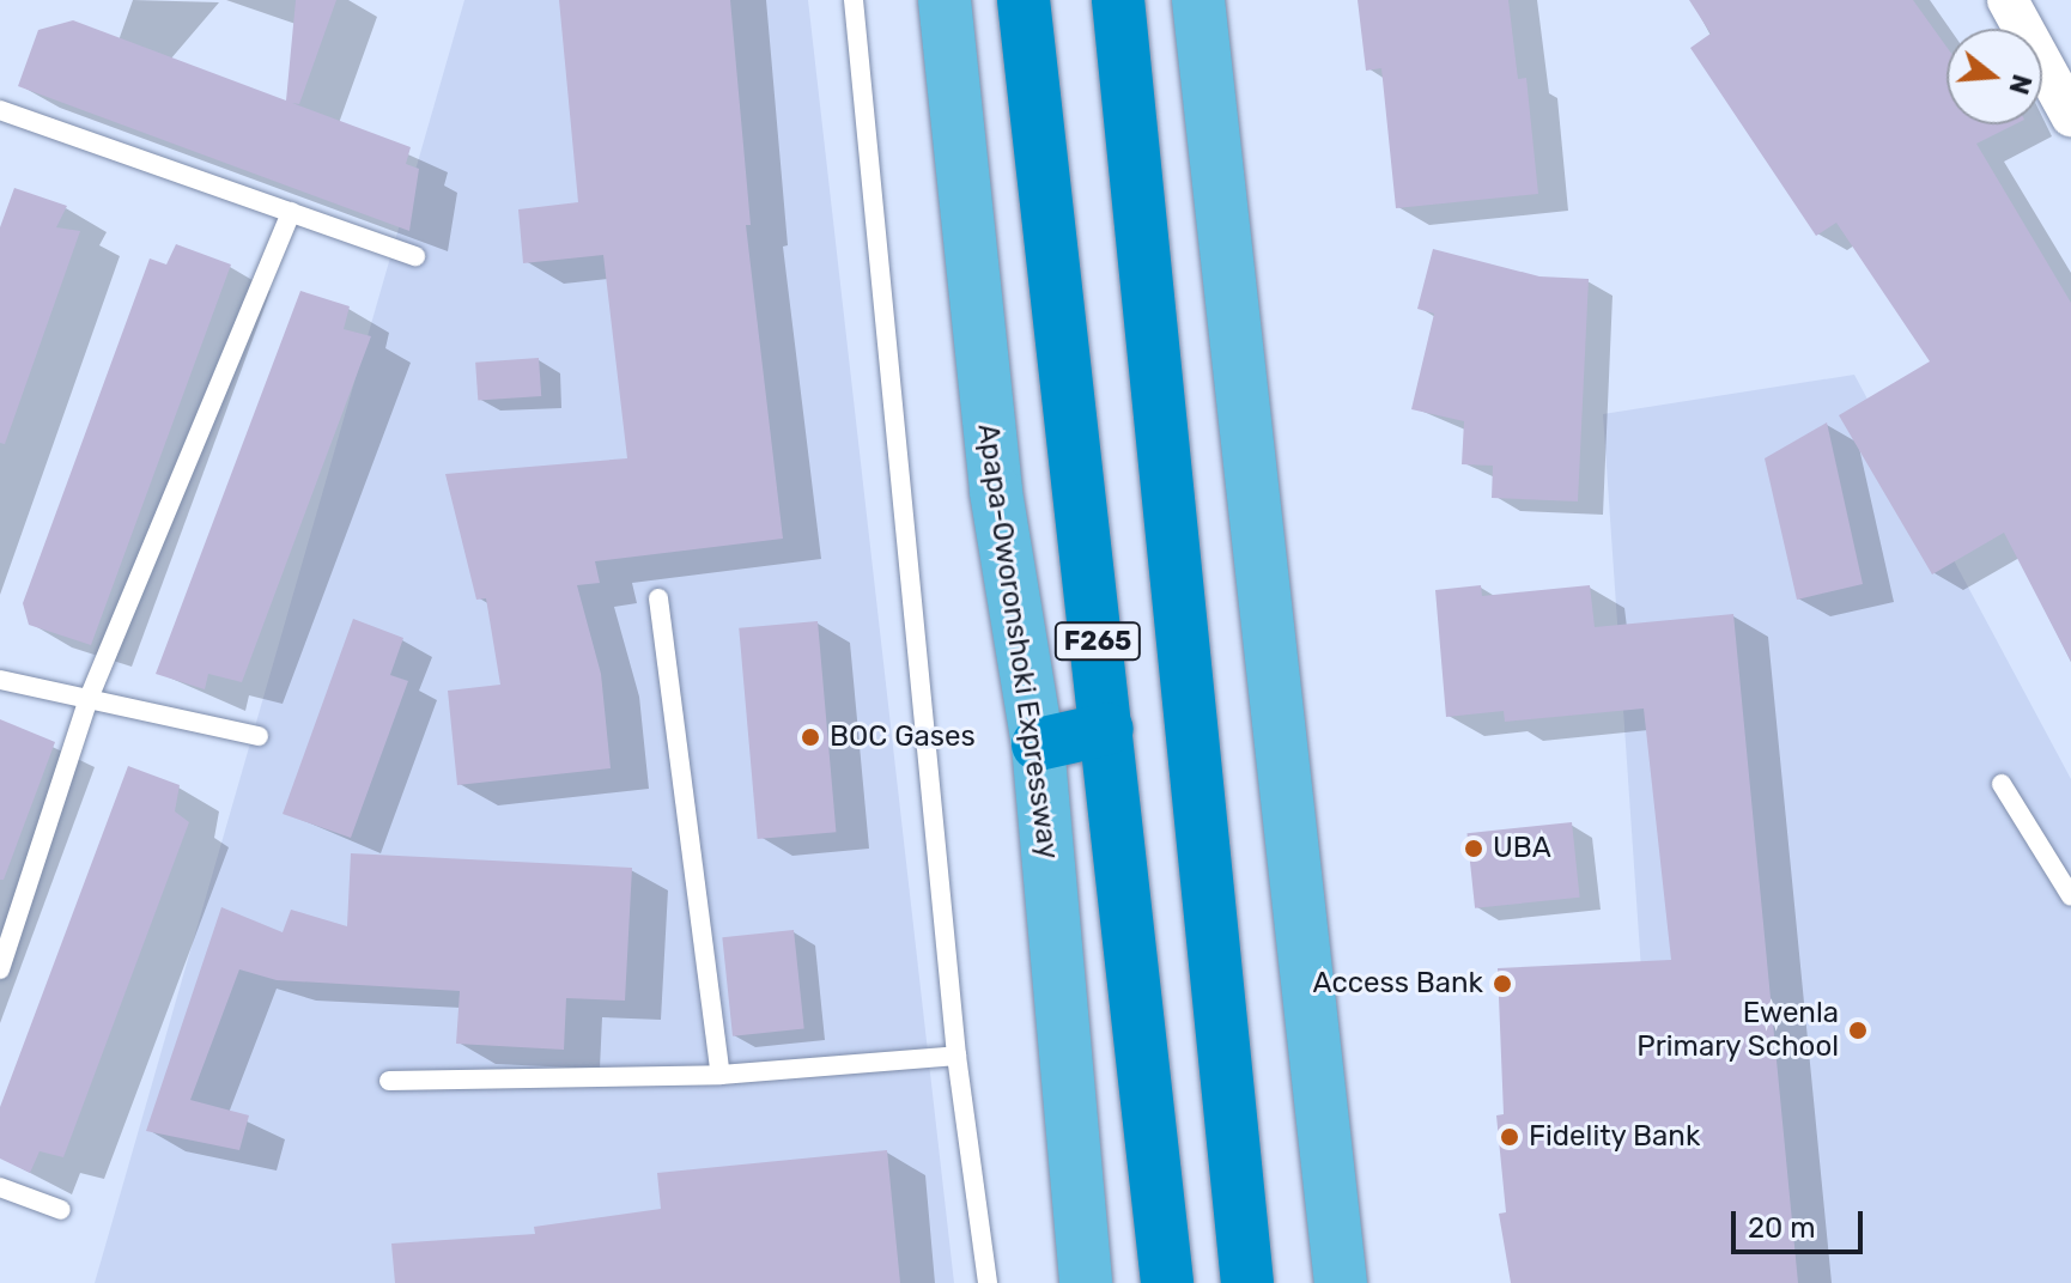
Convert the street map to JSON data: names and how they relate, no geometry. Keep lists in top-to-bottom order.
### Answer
{
  "streets": {
    "highway": ["F265"],
    "main road": ["Apapa-Oworonshoki Expressway"]
  },
  "places": [
    "BOC Gases",
    "UBA",
    "Access Bank",
    "Ewenla Primary School",
    "Fidelity Bank"
  ],
  "scale_bar": "20 m",
  "north": "right"
}
